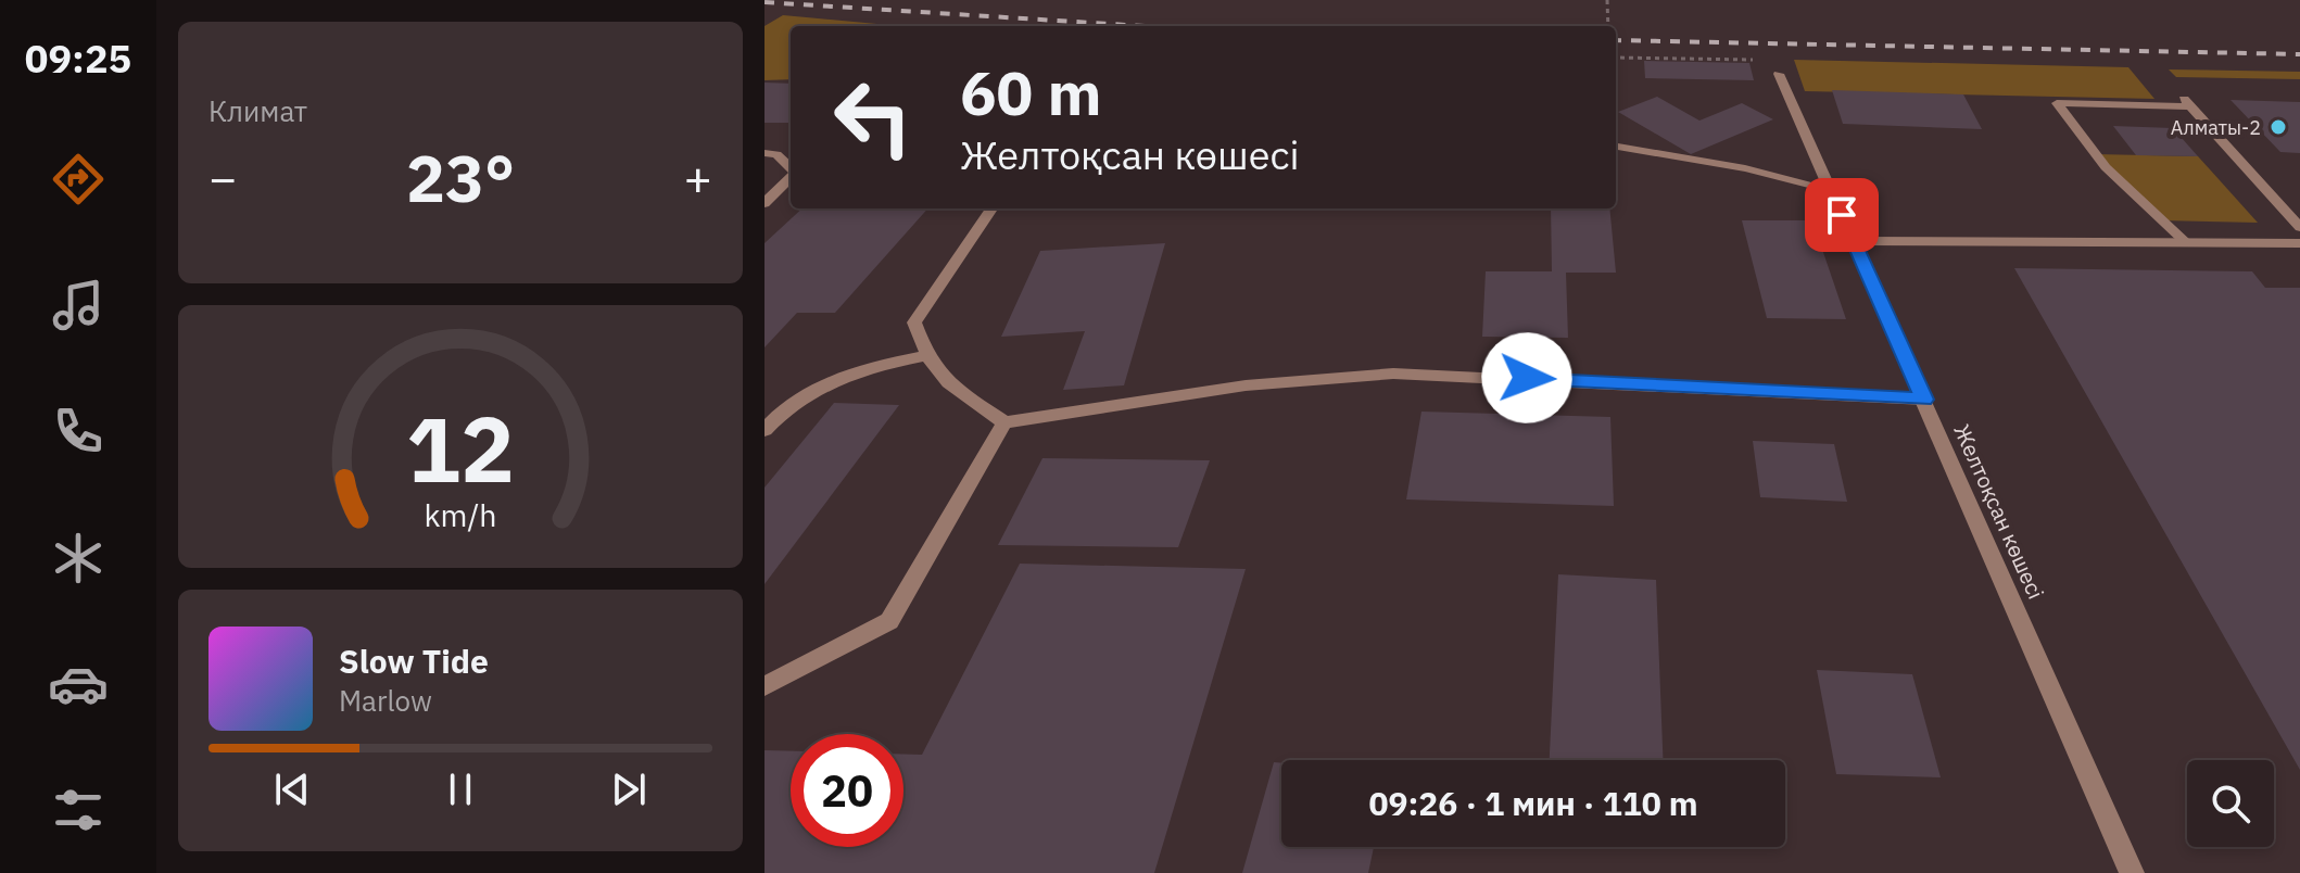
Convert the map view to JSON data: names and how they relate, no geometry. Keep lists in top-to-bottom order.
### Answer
{
  "streets": {
    "street": ["Желтоқсан көшесі"]
  },
  "places": ["Алматы-2"],
  "page": {
    "tabs": "09:25",
    "tile": "Климат",
    "turn": ["60 m", "Желтоқсан көшесі"],
    "heat": ["−", "23°", "+"],
    "song": ["Slow Tide", "Marlow"],
    "limit": "20",
    "trip": "09:26 · 1 мин · 110 m",
    "gauge": ["12", "km/h"]
  }
}
